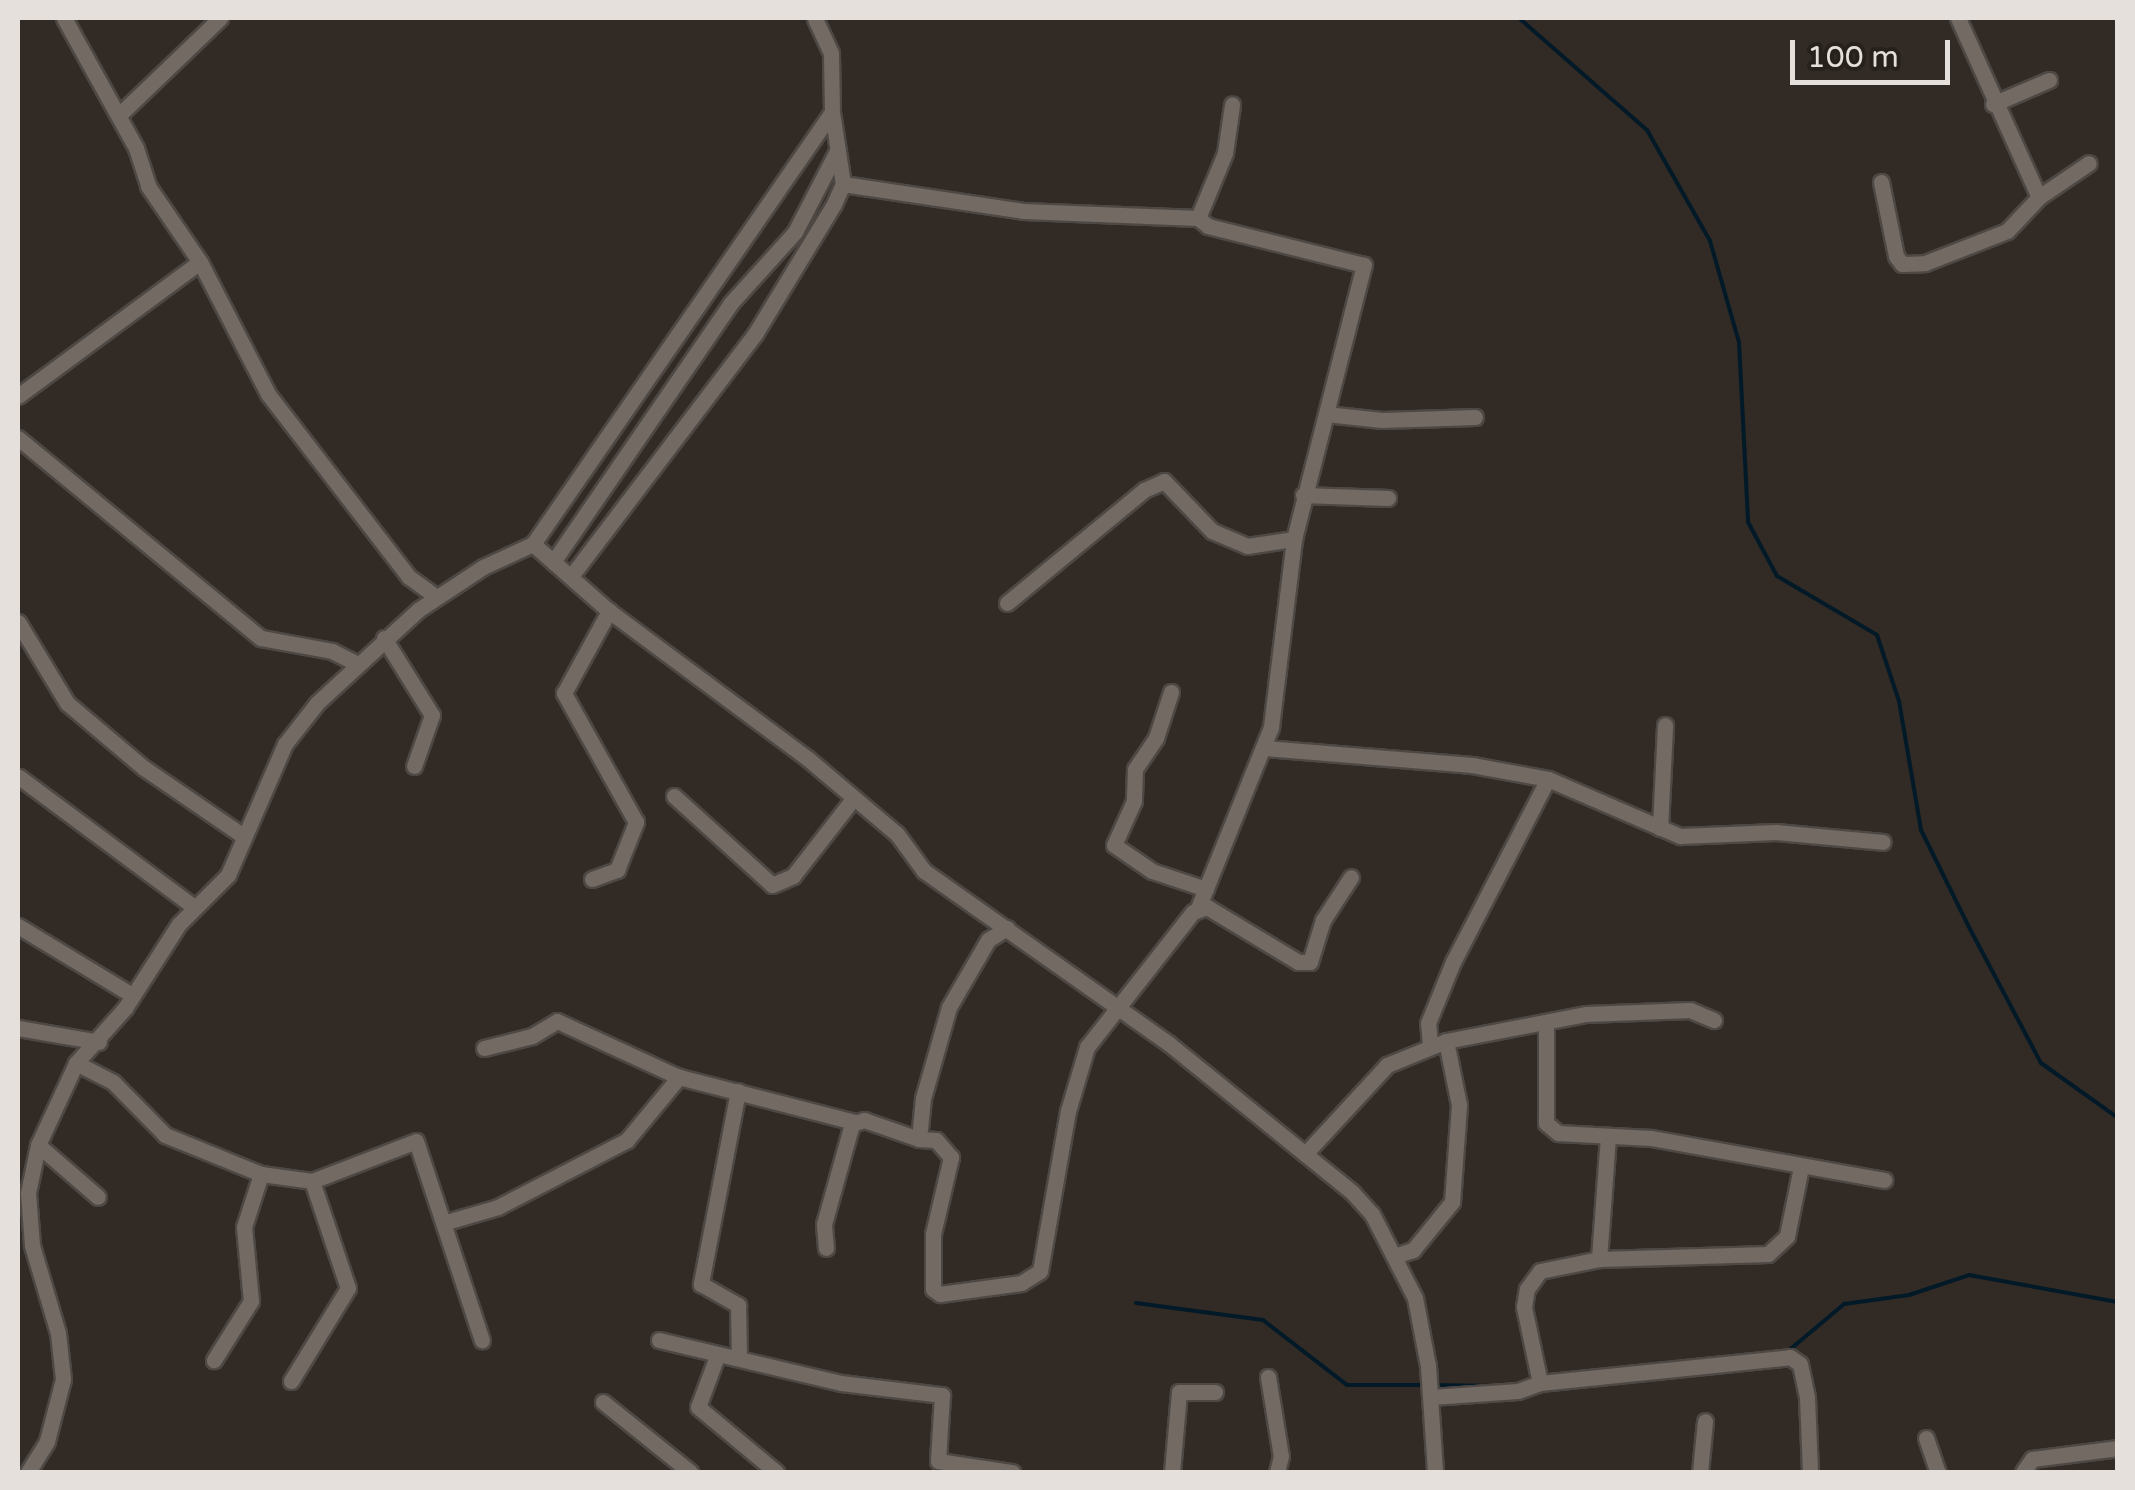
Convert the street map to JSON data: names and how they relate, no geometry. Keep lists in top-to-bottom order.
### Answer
{
  "scale_bar": "100 m"
}
